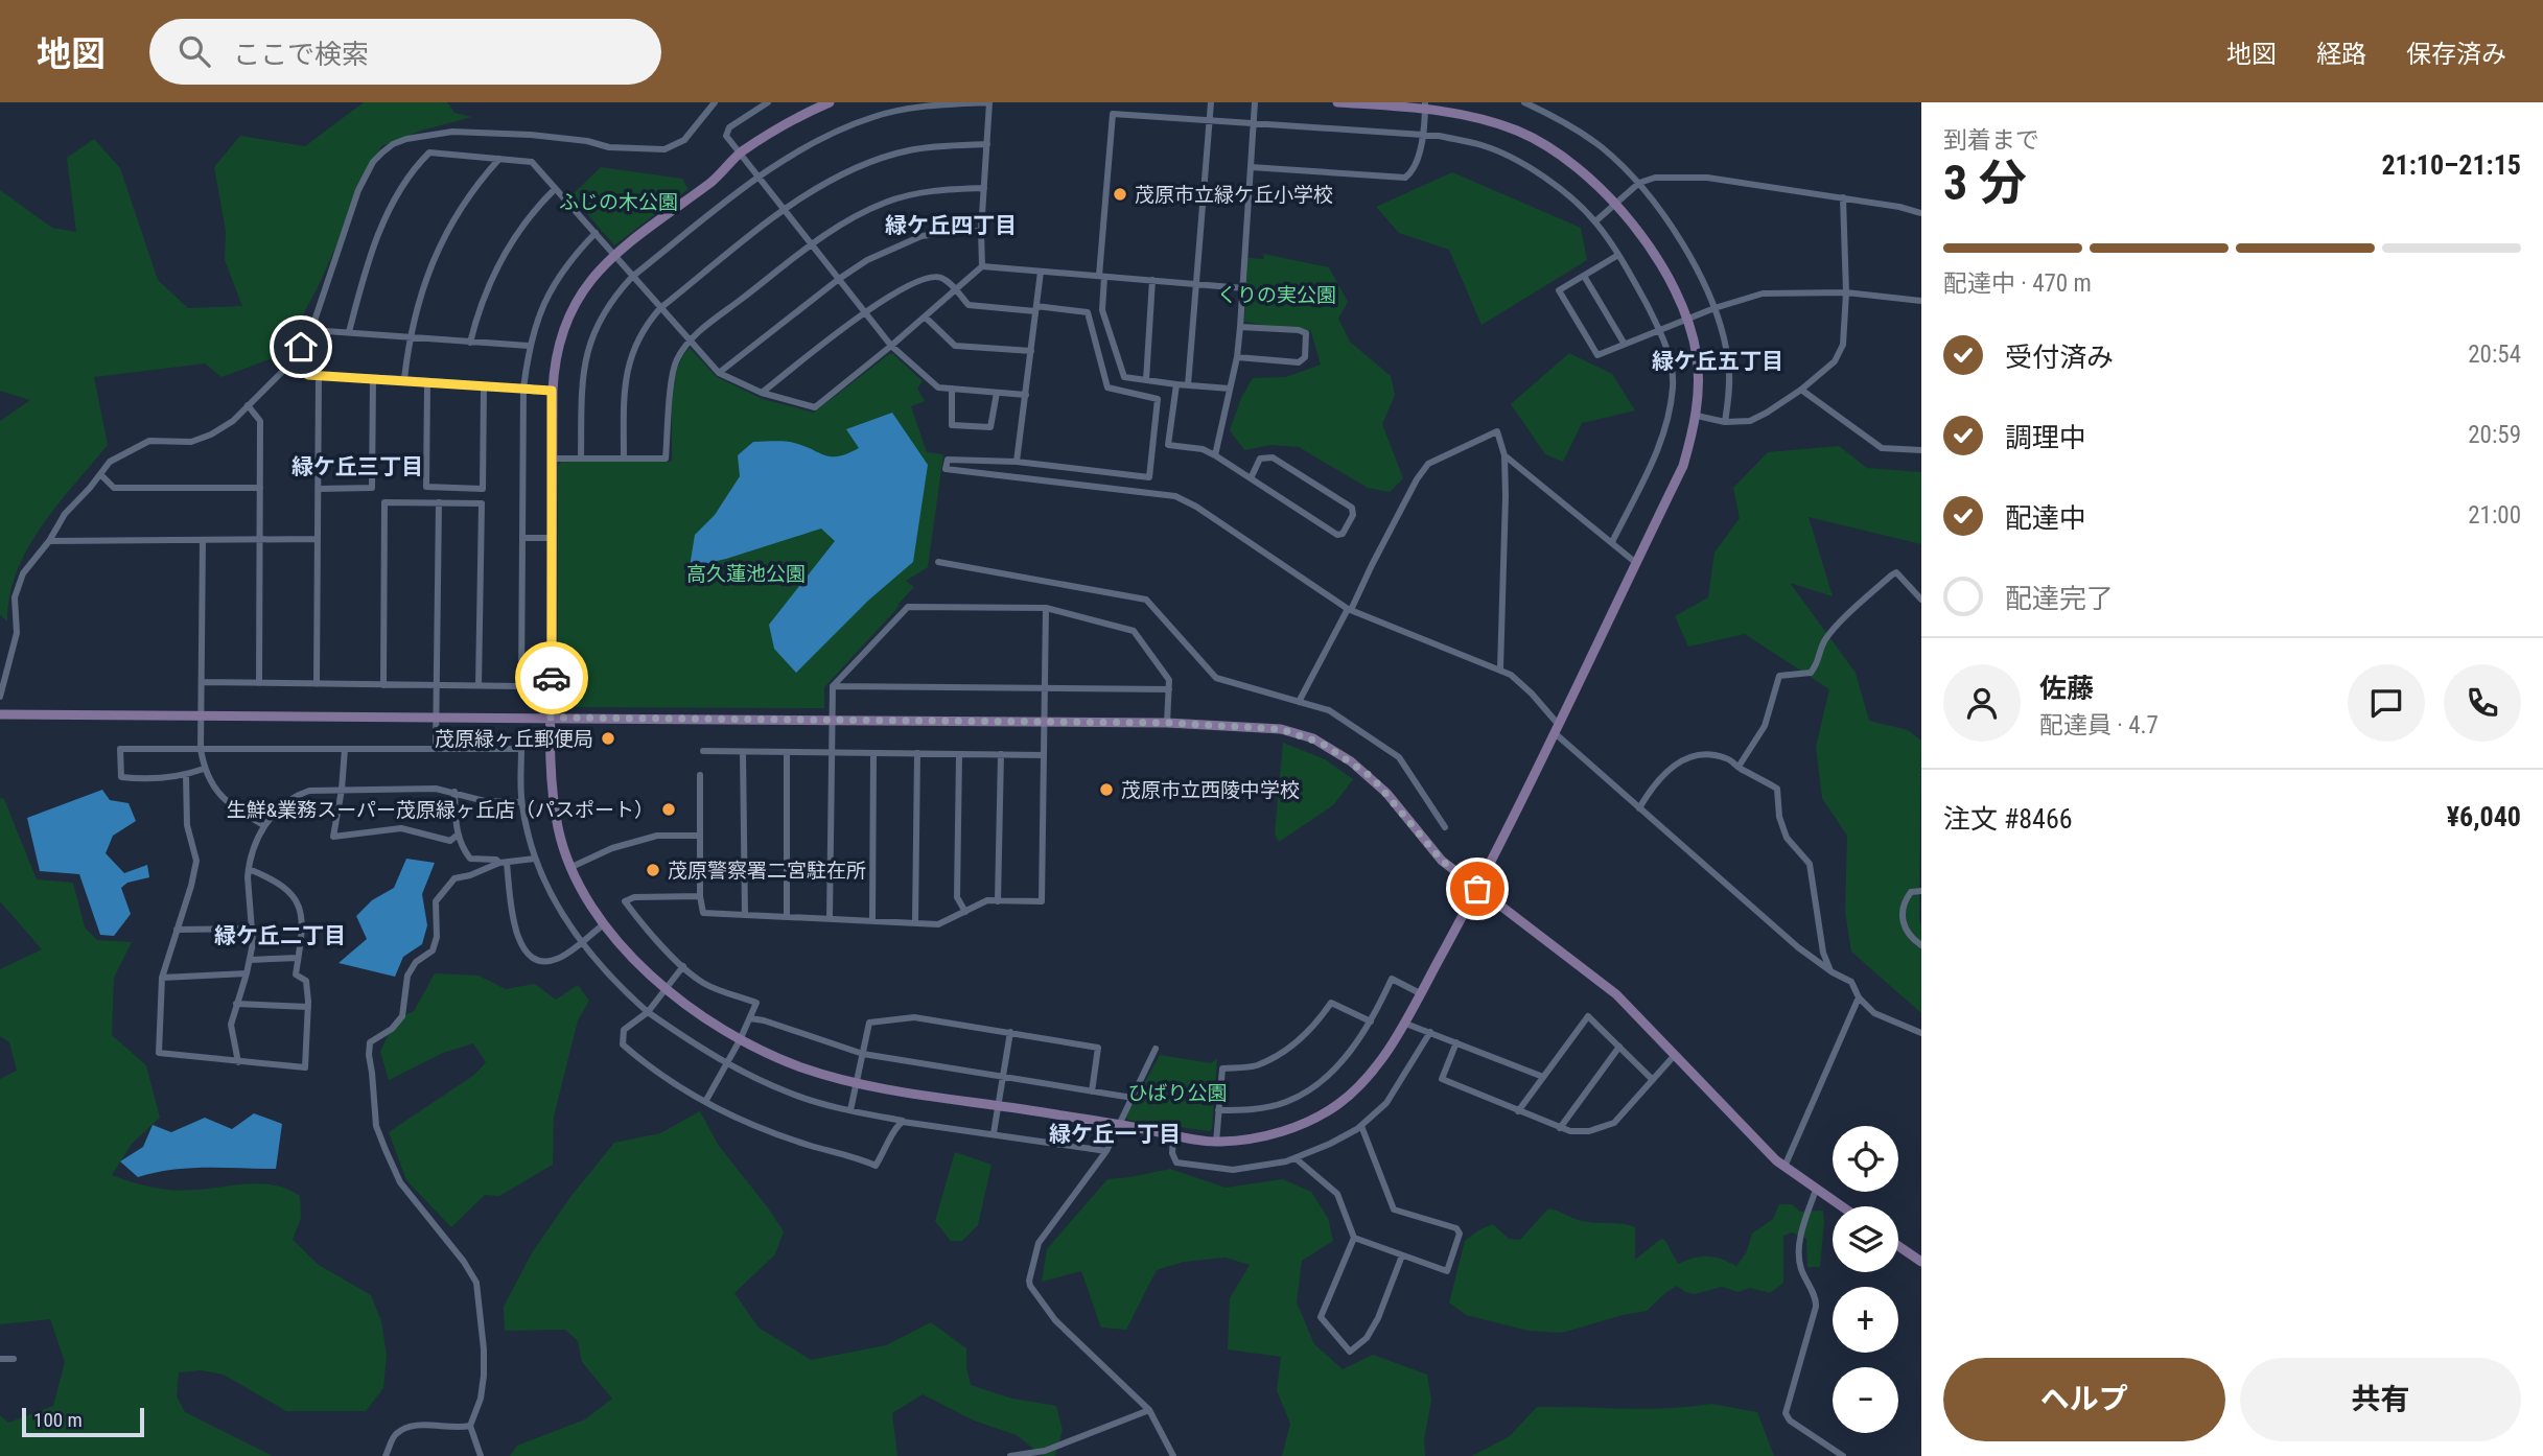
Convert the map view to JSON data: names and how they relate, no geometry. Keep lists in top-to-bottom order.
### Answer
{
  "districts": [
    "緑ケ丘四丁目",
    "緑ケ丘五丁目",
    "緑ケ丘三丁目",
    "緑ケ丘二丁目",
    "緑ケ丘一丁目"
  ],
  "parks": [
    "ふじの木公園",
    "くりの実公園",
    "高久蓮池公園",
    "ひばり公園"
  ],
  "places": [
    "茂原市立緑ケ丘小学校",
    "茂原緑ヶ丘郵便局",
    "茂原市立西陵中学校",
    "生鮮&業務スーパー茂原緑ヶ丘店（パスポート）",
    "茂原警察署二宮駐在所"
  ],
  "scale_bar": "100 m",
  "page": {
    "header": "地図",
    "search": "ここで検索",
    "nav": ["地図", "経路", "保存済み"],
    "heading": ["3 分", "到着まで", "21:10–21:15"],
    "panel": [
      "佐藤",
      "配達員 · 4.7",
      "注文 #8466",
      "¥6,040"
    ],
    "bar": "配達中 · 470 m",
    "list": [
      ["受付済み", "20:54"],
      ["調理中", "20:59"],
      ["配達中", "21:00"],
      "配達完了"
    ],
    "map_buttons": ["+", "−"],
    "buttons": ["ヘルプ", "共有"],
    "scale": "100 m"
  }
}
